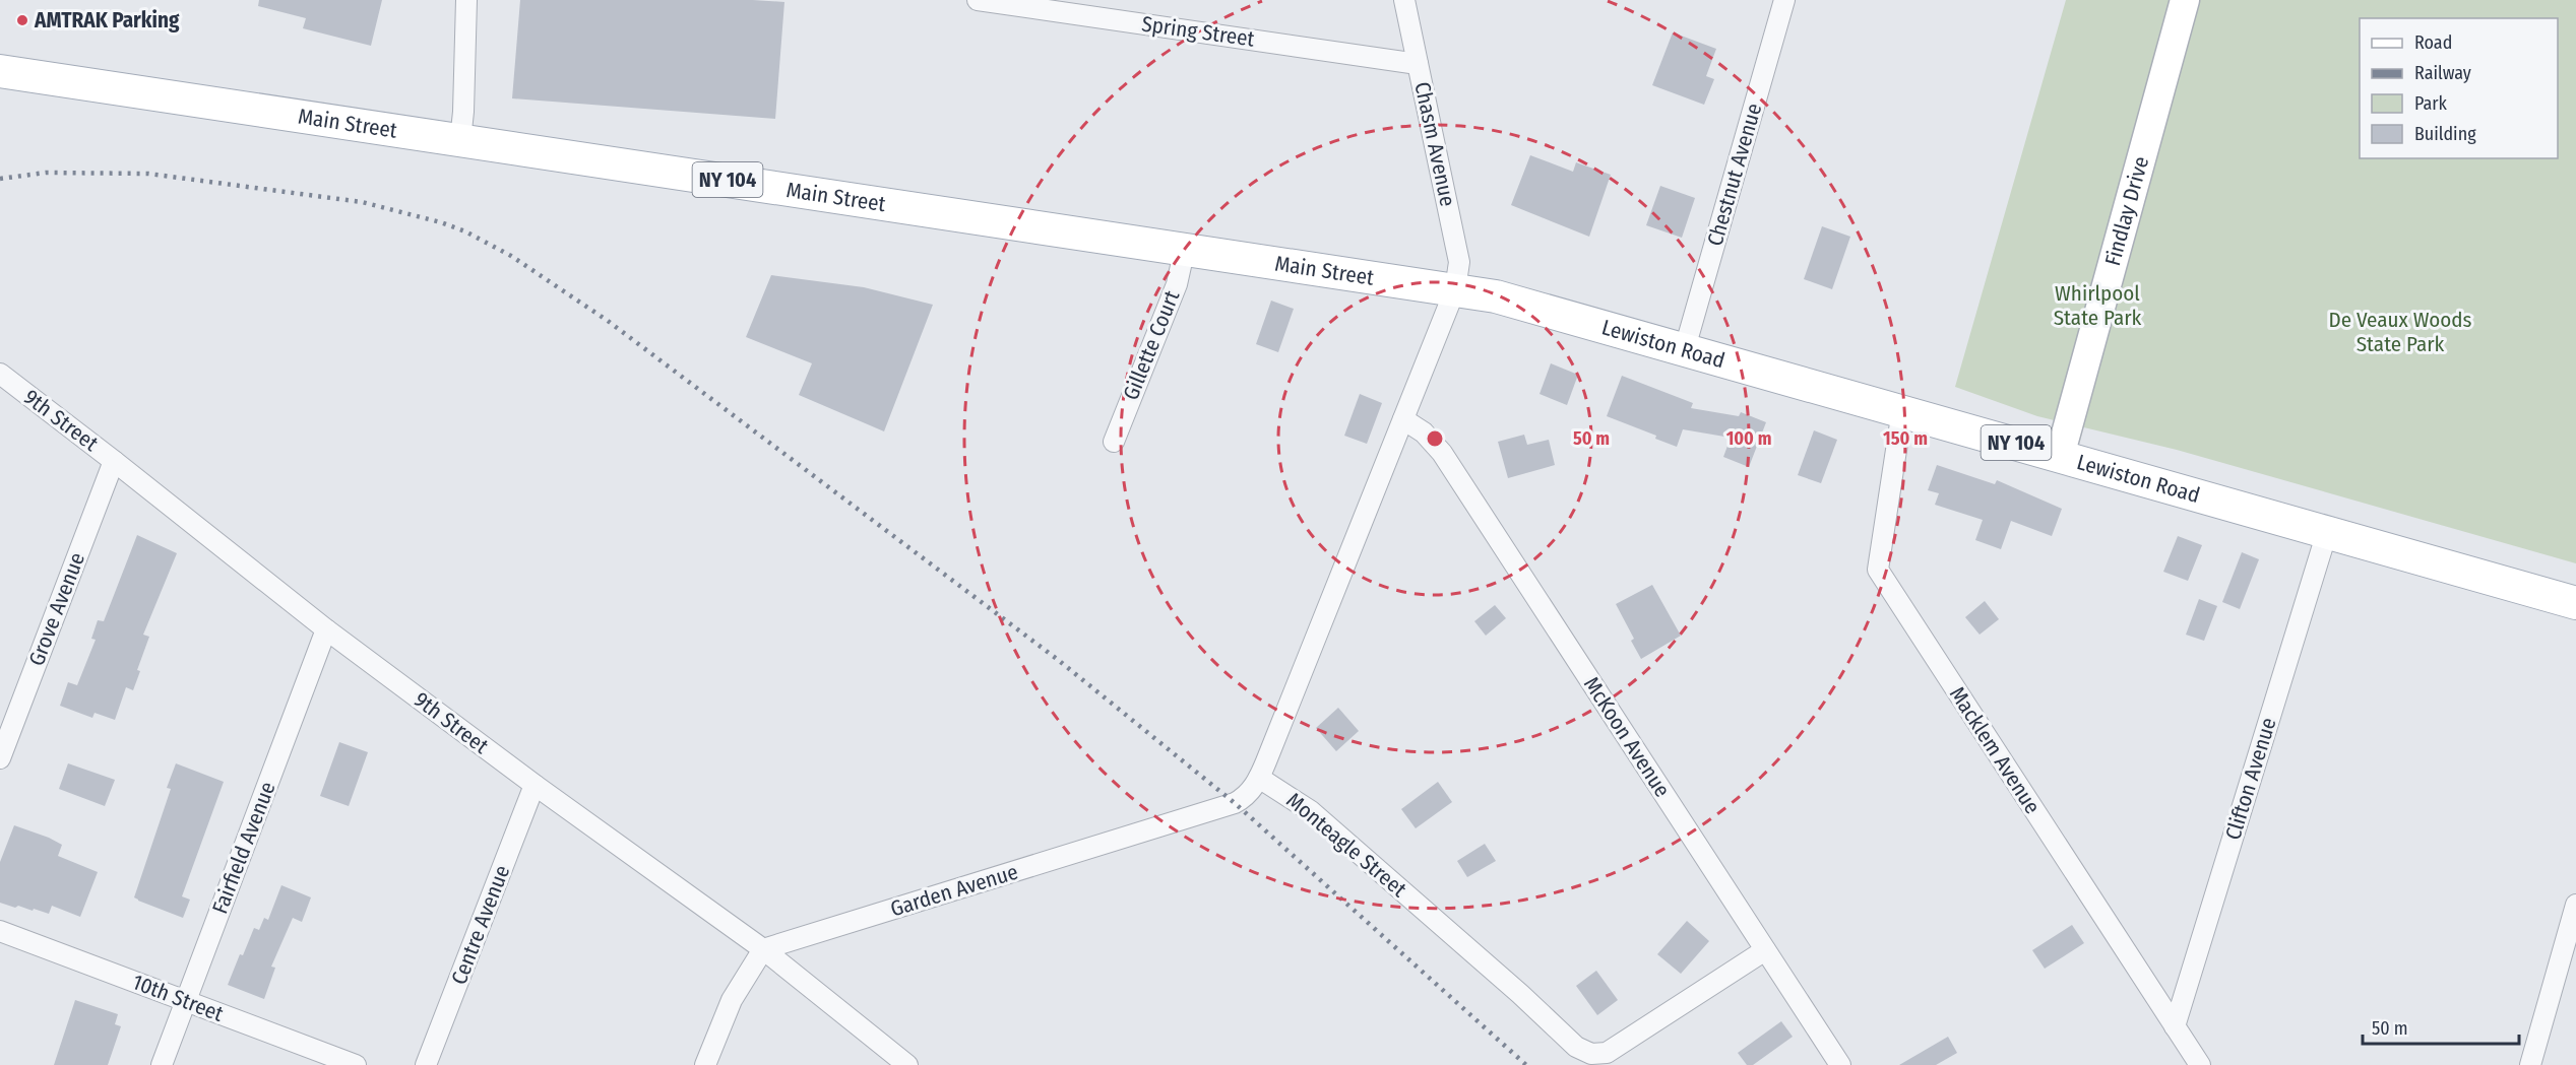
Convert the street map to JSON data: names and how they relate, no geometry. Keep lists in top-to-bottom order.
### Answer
{
  "streets": {
    "main road": [
      "Main Street",
      "NY 104",
      "Findlay Drive",
      "Lewiston Road"
    ],
    "street": [
      "Spring Street",
      "Chasm Avenue",
      "Chestnut Avenue",
      "Gillette Court",
      "9th Street",
      "Grove Avenue",
      "McKoon Avenue",
      "Macklem Avenue",
      "Clifton Avenue",
      "Monteagle Street",
      "Fairfield Avenue",
      "Garden Avenue",
      "Centre Avenue",
      "10th Street"
    ]
  },
  "crossings": [
    ["Spring Street", "Chasm Avenue"],
    ["Main Street", "Chasm Avenue"],
    ["Main Street", "Lewiston Road"],
    ["Main Street", "Gillette Court"],
    ["Chasm Avenue", "Lewiston Road"],
    ["Chestnut Avenue", "Lewiston Road"],
    ["Findlay Drive", "Lewiston Road"],
    ["Lewiston Road", "Macklem Avenue"],
    ["Lewiston Road", "Clifton Avenue"],
    ["9th Street", "Grove Avenue"],
    ["9th Street", "Fairfield Avenue"],
    ["9th Street", "Garden Avenue"],
    ["9th Street", "Centre Avenue"],
    ["McKoon Avenue", "Monteagle Street"],
    ["Macklem Avenue", "Clifton Avenue"],
    ["Monteagle Street", "Garden Avenue"],
    ["Fairfield Avenue", "10th Street"]
  ],
  "parks": ["Whirlpool State Park", "De Veaux Woods State Park"],
  "places": ["AMTRAK Parking"],
  "legend": [
    "Road",
    "Railway",
    "Park",
    "Building"
  ],
  "scale_bar": "50 m",
  "rings": ["50 m", "100 m", "150 m"]
}
